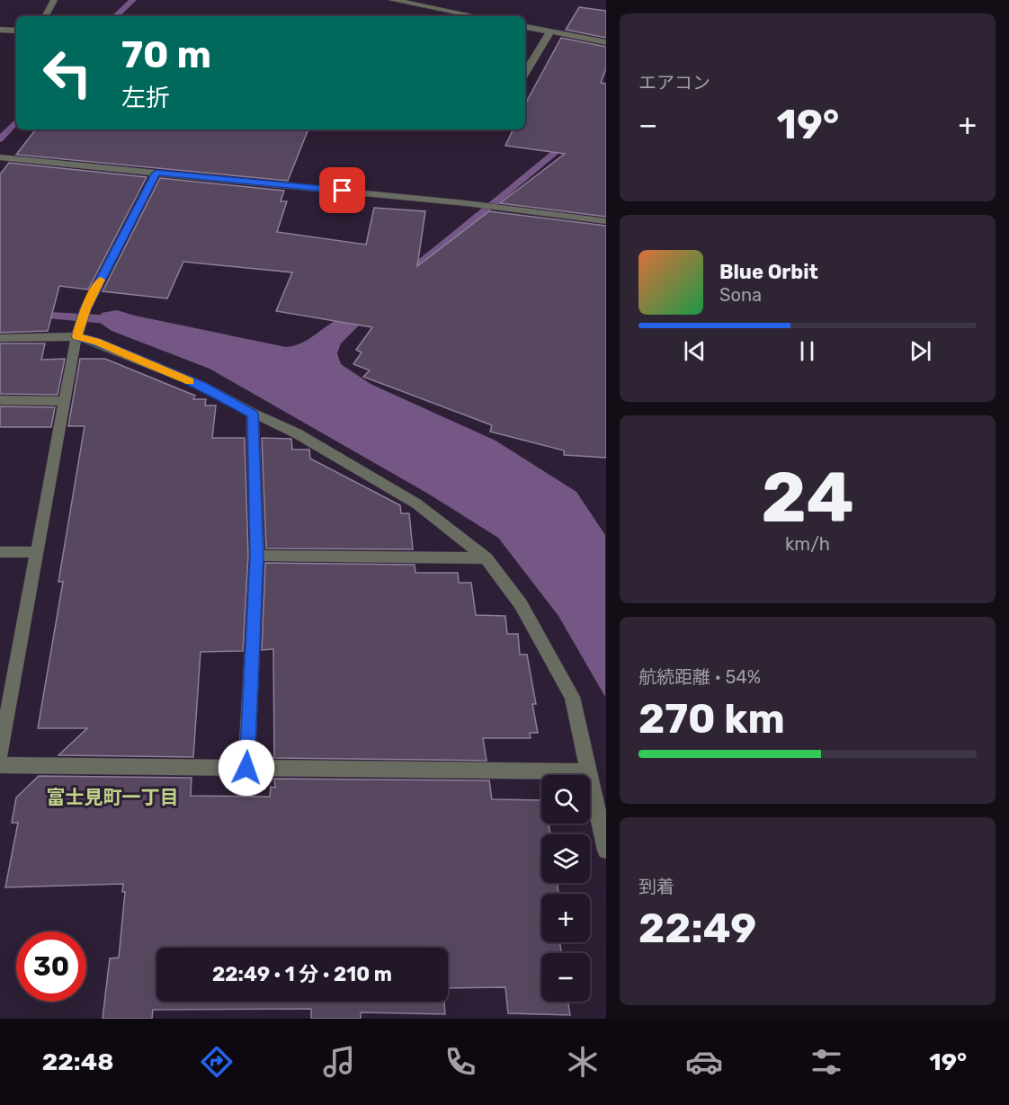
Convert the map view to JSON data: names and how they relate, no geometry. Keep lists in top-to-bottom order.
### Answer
{
  "districts": ["富士見町一丁目"],
  "page": {
    "tile": [
      "エアコン",
      ["24", "km/h"],
      ["航続距離 · 54%", "270 km"],
      ["到着", "22:49"]
    ],
    "turn": ["70 m", "左折"],
    "heat": ["−", "19°", "+"],
    "song": ["Blue Orbit", "Sona"],
    "map_buttons": ["+", "−"],
    "limit": "30",
    "trip": "22:49 · 1 分 · 210 m",
    "tabs": ["22:48", "19°"]
  }
}
